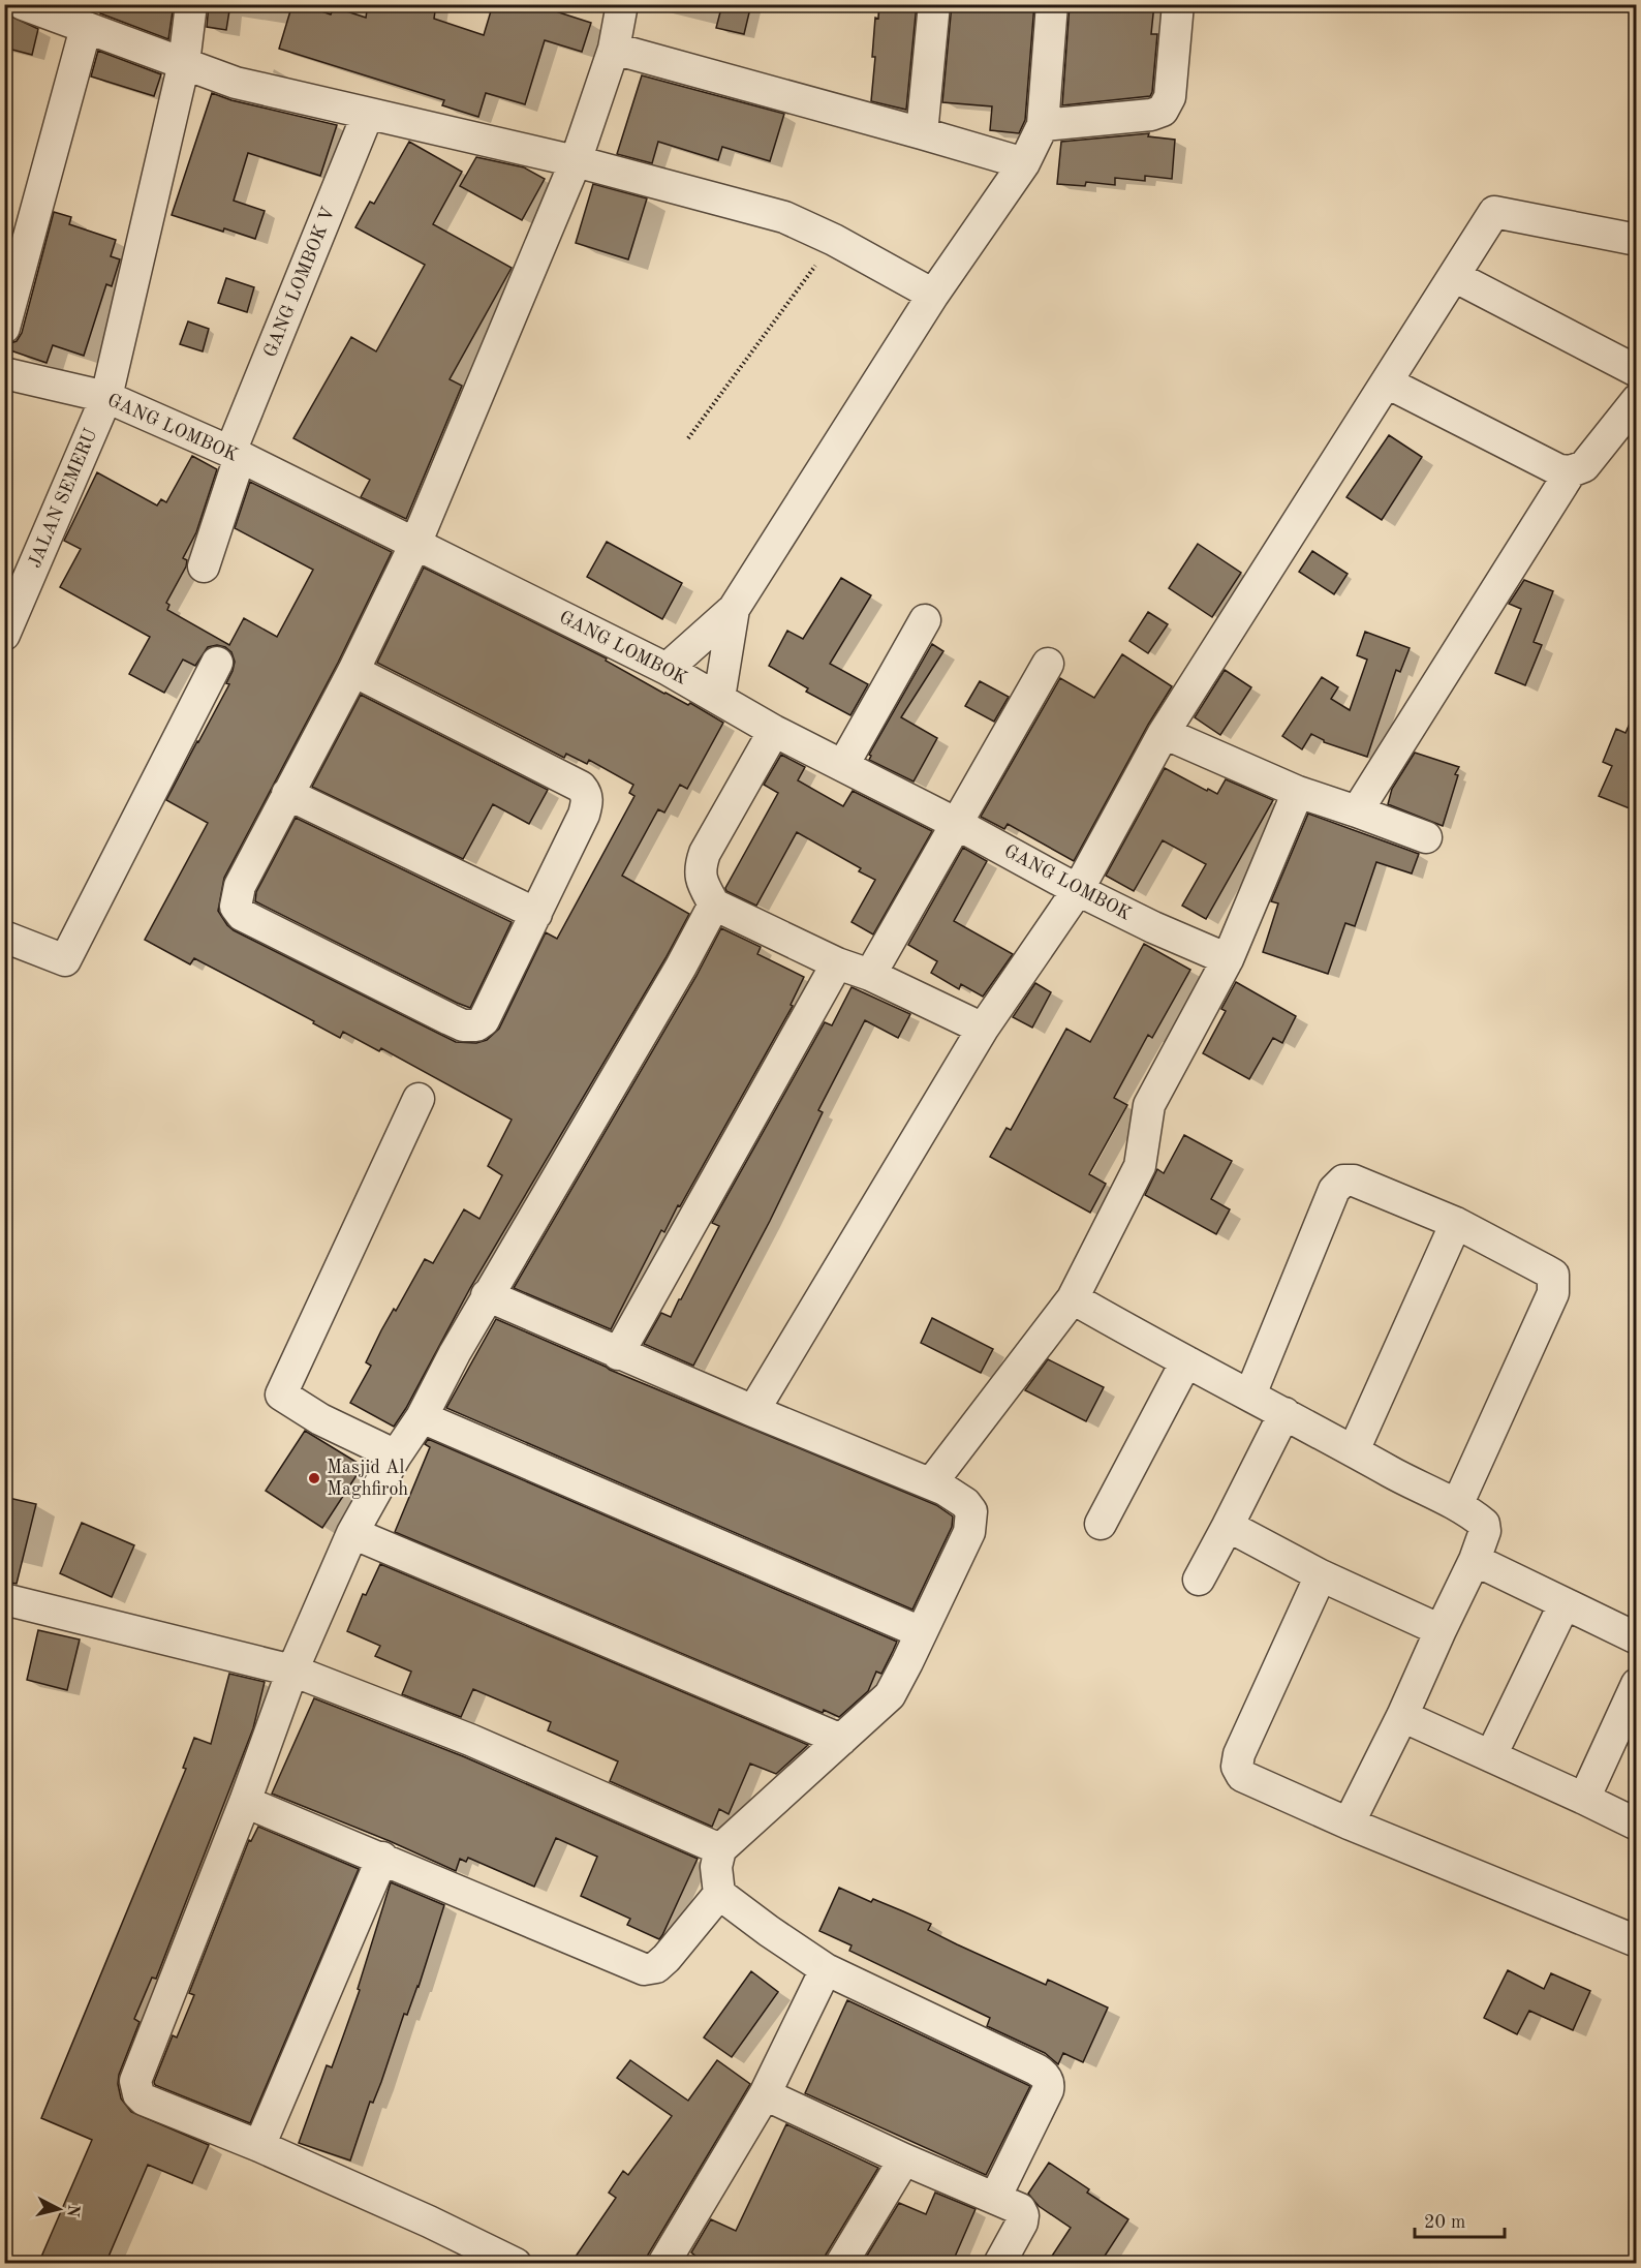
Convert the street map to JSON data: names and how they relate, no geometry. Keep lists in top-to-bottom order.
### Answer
{
  "streets": {
    "street": ["GANG LOMBOK V", "GANG LOMBOK", "JALAN SEMERU"]
  },
  "crossings": [
    ["GANG LOMBOK V", "GANG LOMBOK"],
    ["GANG LOMBOK", "JALAN SEMERU"]
  ],
  "places": ["Masjid Al Maghfiroh"],
  "scale_bar": "20 m",
  "north": "right"
}
